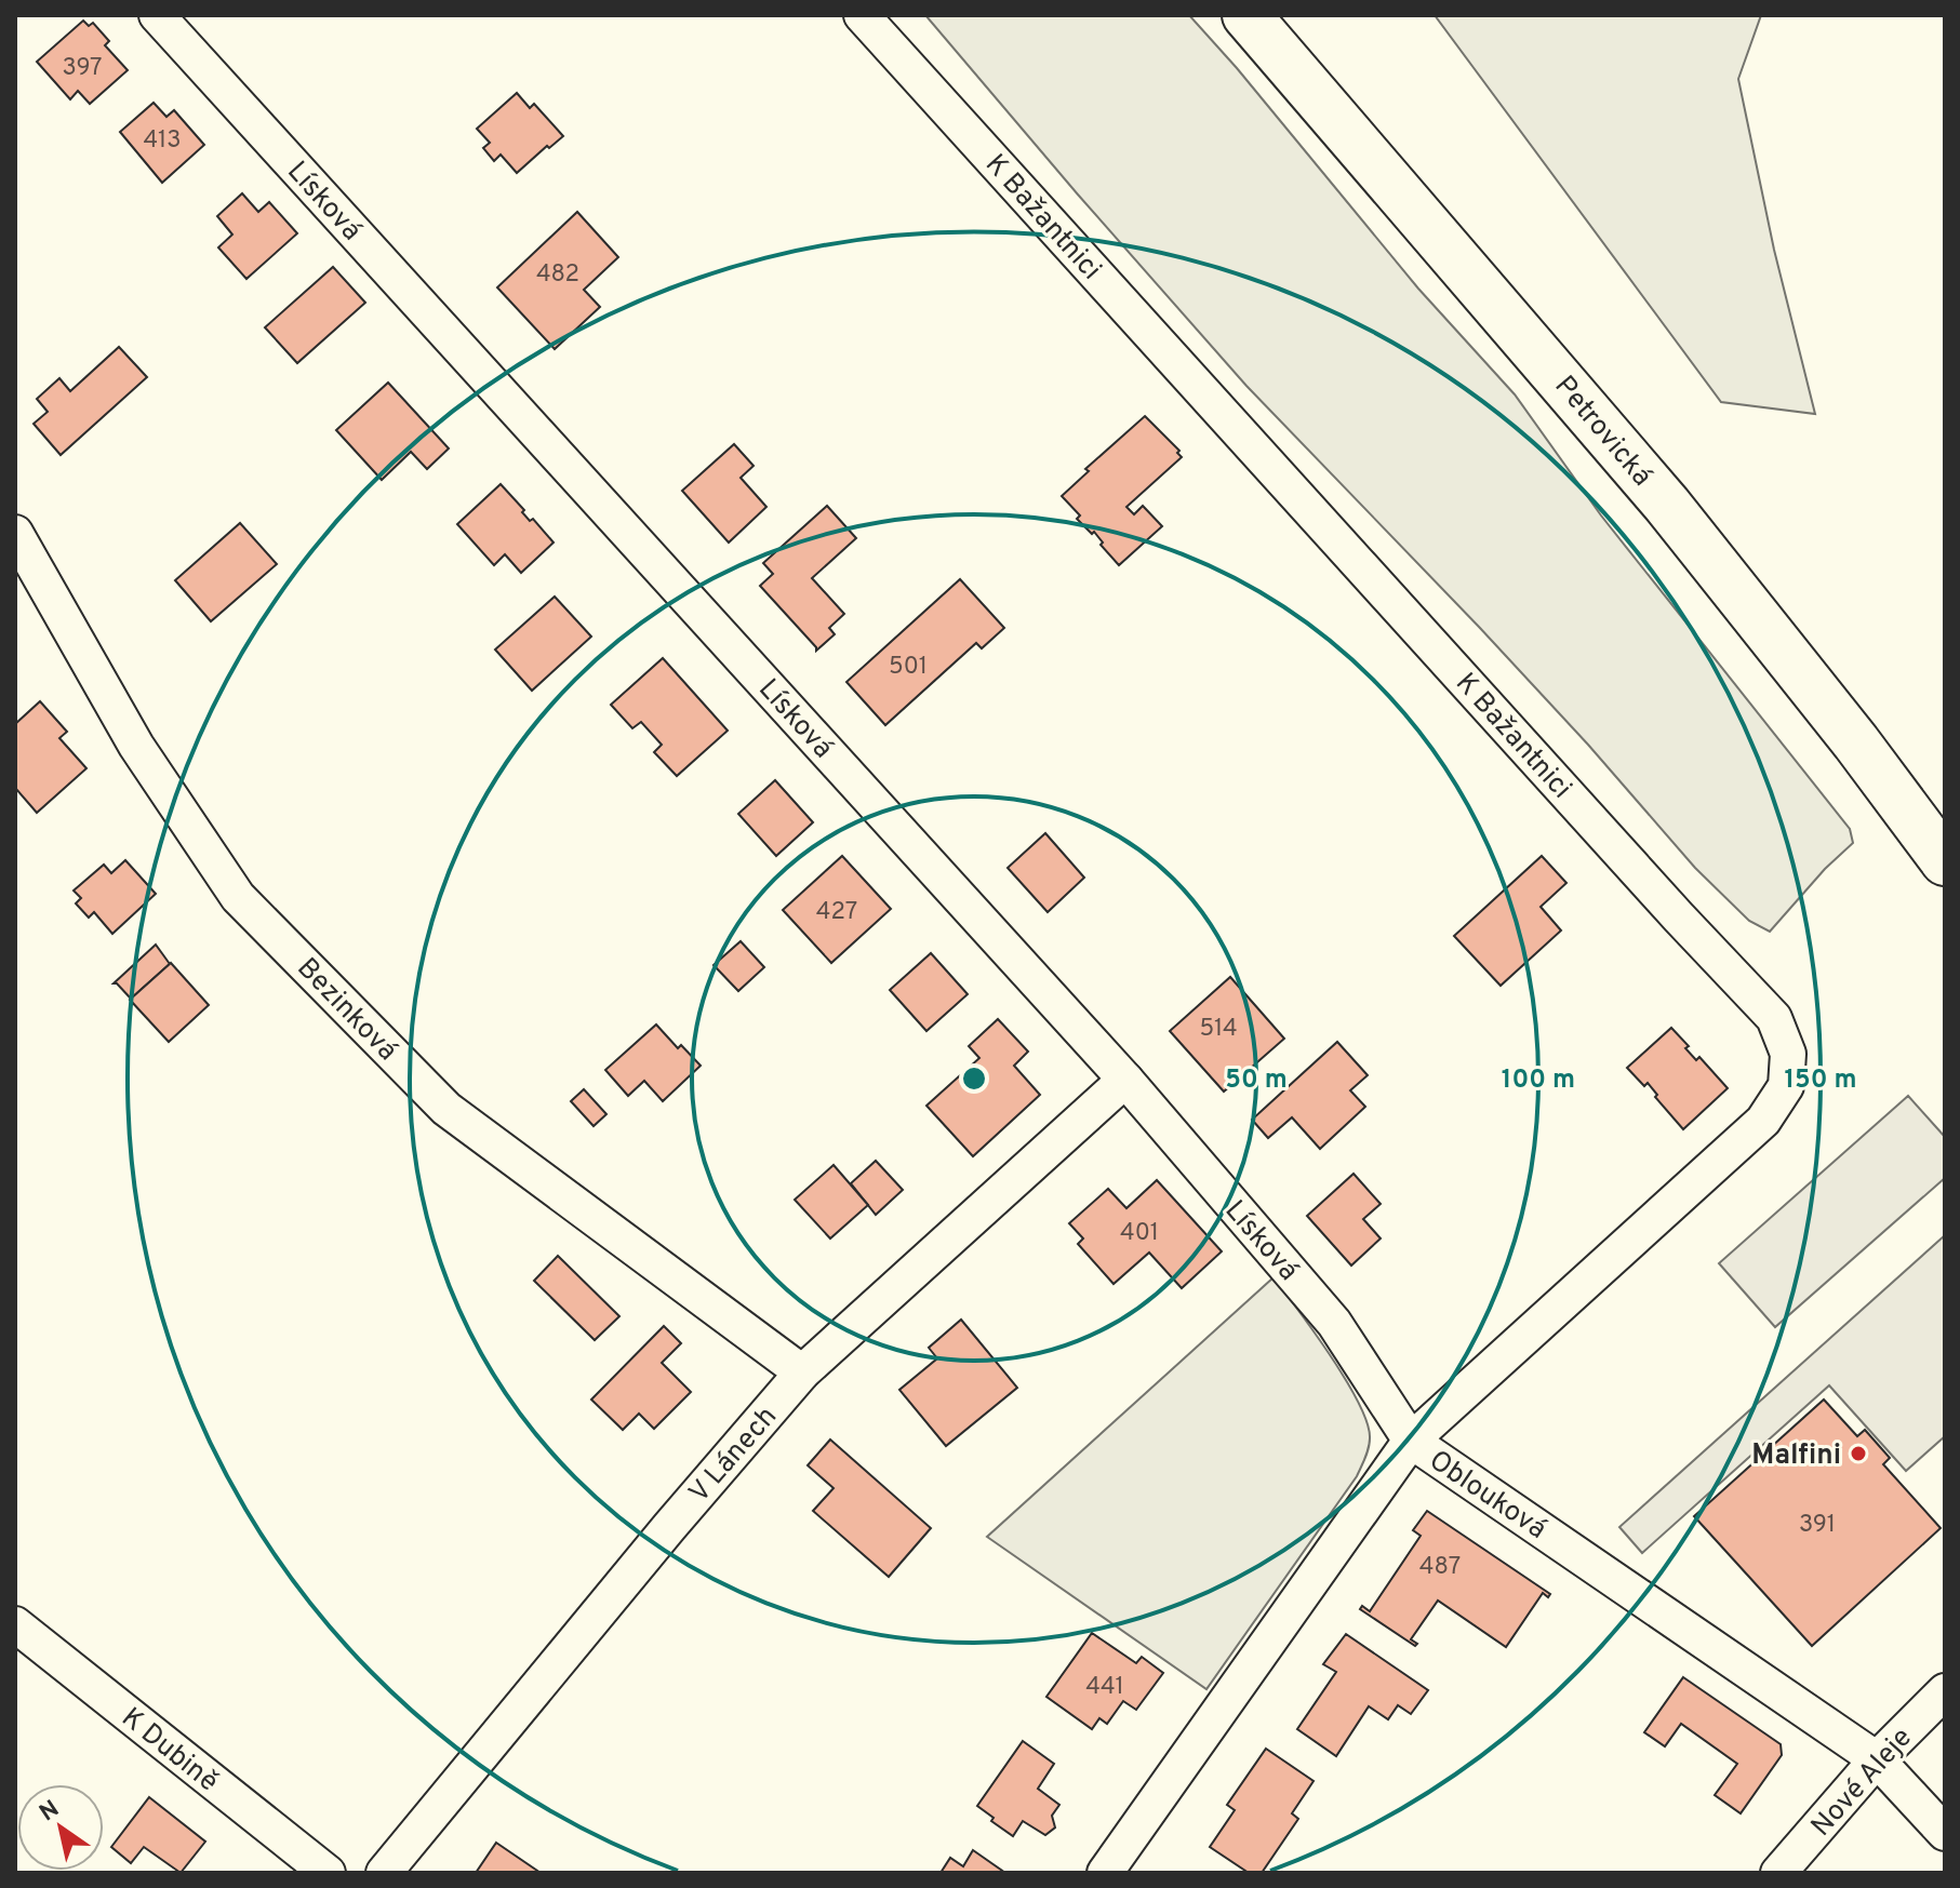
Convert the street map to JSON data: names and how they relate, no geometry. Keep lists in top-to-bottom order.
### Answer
{
  "streets": {
    "main road": ["Petrovická"],
    "street": [
      "Lísková",
      "K Bažantnici",
      "Bezinková",
      "V Lánech",
      "Oblouková",
      "K Dubině",
      "Nové Aleje"
    ]
  },
  "crossings": [
    ["Lísková", "K Bažantnici"],
    ["Lísková", "V Lánech"],
    ["Lísková", "Oblouková"],
    ["K Bažantnici", "Oblouková"],
    ["Bezinková", "V Lánech"],
    ["Oblouková", "Nové Aleje"]
  ],
  "places": ["Malfini"],
  "house_numbers": [
    "397",
    "413",
    "482",
    "501",
    "427",
    "514",
    "401",
    "391",
    "487",
    "441"
  ],
  "north": "top left",
  "rings": ["50 m", "100 m", "150 m"]
}
